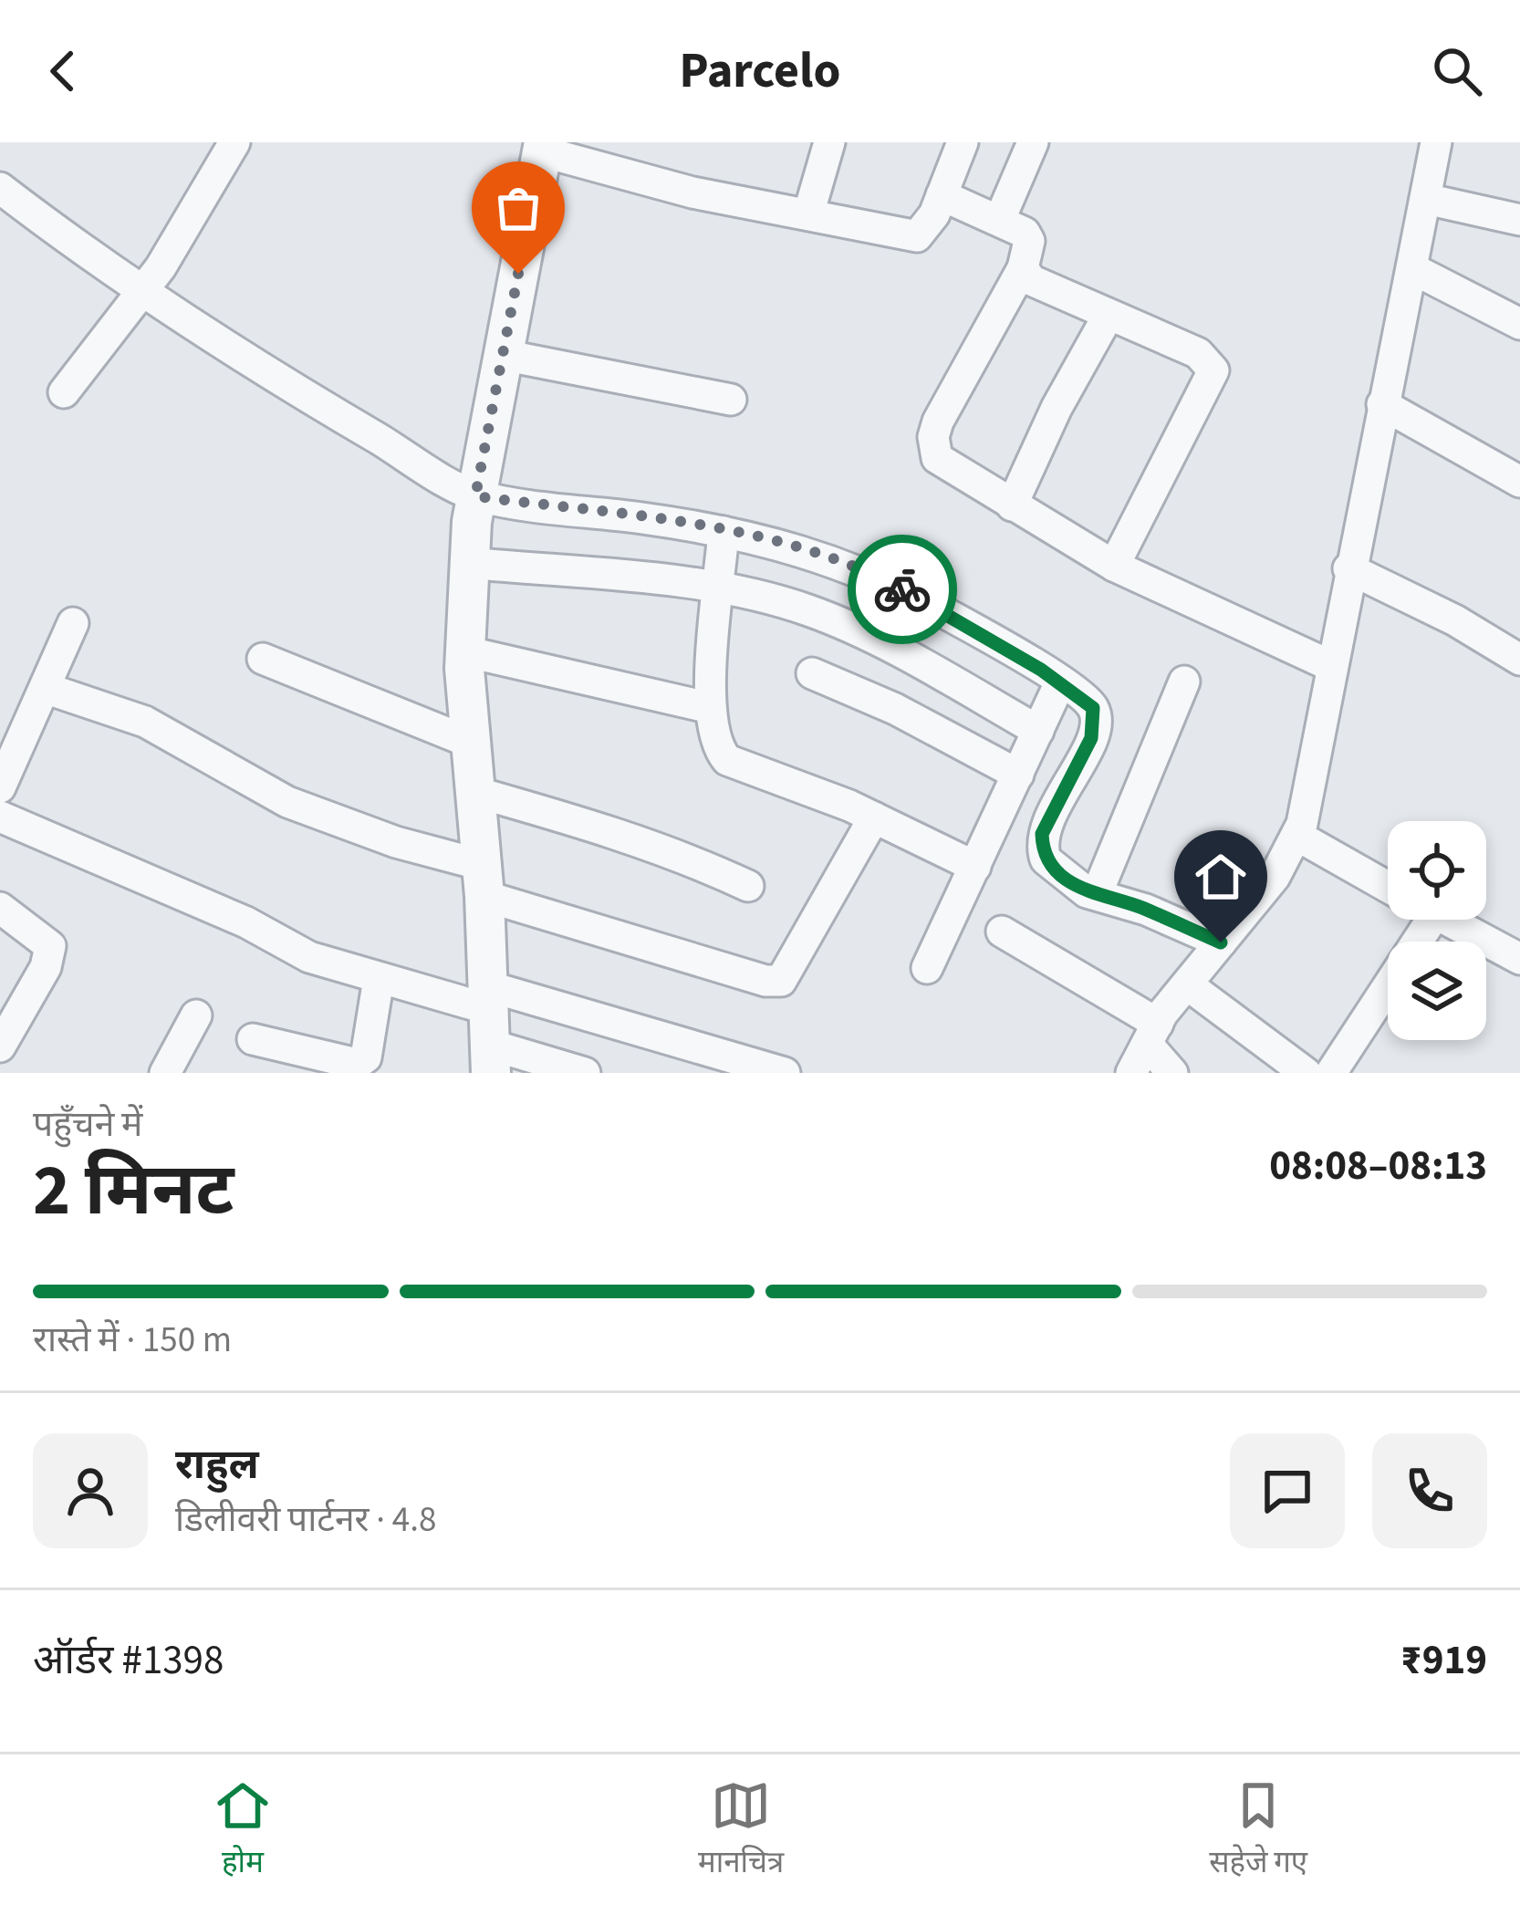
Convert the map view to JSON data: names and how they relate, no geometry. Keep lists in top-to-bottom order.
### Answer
{
  "page": {
    "header": "Parcelo",
    "heading": ["2 मिनट", "पहुँचने में", "08:08–08:13"],
    "panel": [
      "राहुल",
      "डिलीवरी पार्टनर · 4.8",
      "ऑर्डर #1398",
      "₹919"
    ],
    "bar": "रास्ते में · 150 m",
    "tabs": ["होम", "मानचित्र", "सहेजे गए"]
  }
}
